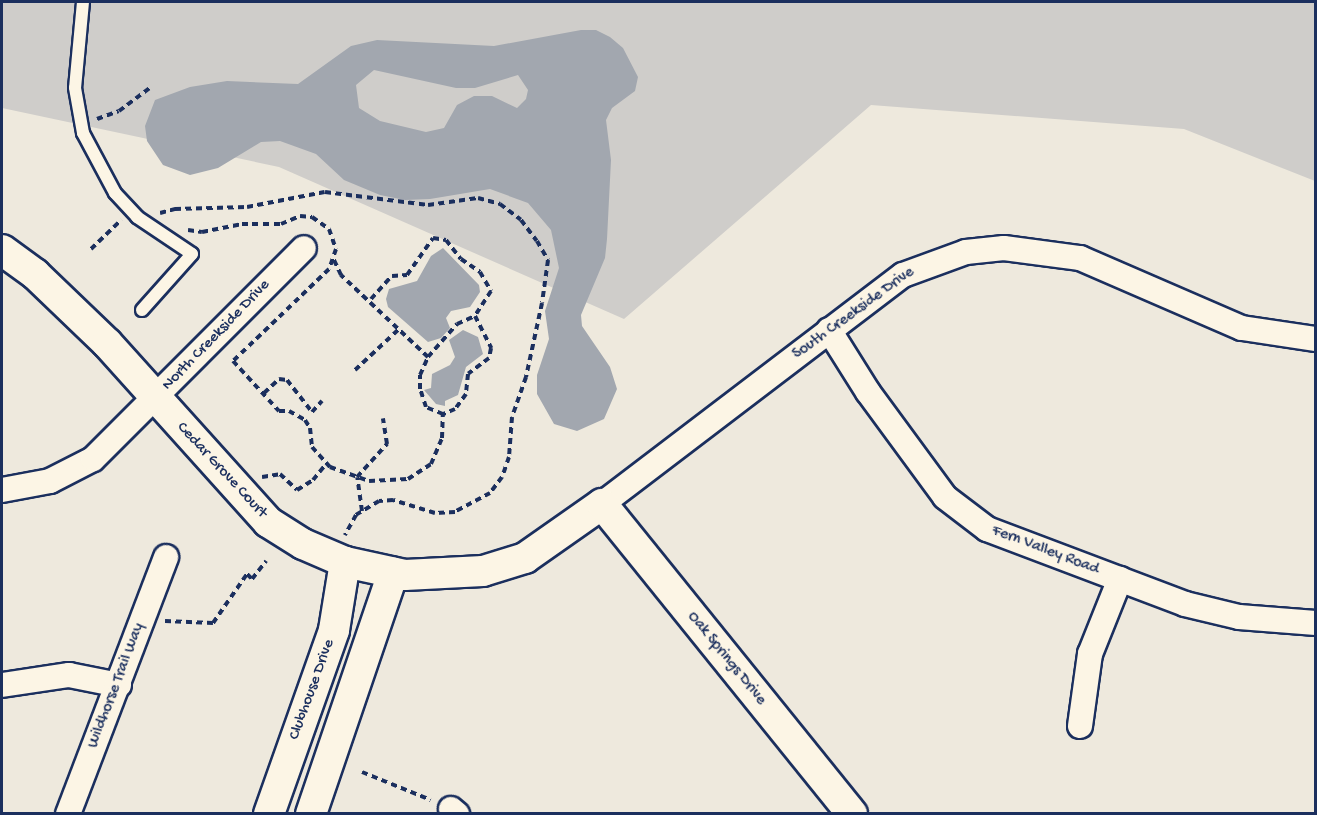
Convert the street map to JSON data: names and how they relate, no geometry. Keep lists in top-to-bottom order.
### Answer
{
  "streets": {
    "street": [
      "South Creekside Drive",
      "North Creekside Drive",
      "Cedar Grove Court",
      "Fern Valley Road",
      "Oak Springs Drive",
      "Wildhorse Trail Way",
      "Clubhouse Drive"
    ]
  },
  "crossings": [
    ["South Creekside Drive", "Cedar Grove Court"],
    ["South Creekside Drive", "Fern Valley Road"],
    ["South Creekside Drive", "Oak Springs Drive"],
    ["North Creekside Drive", "Cedar Grove Court"],
    ["Cedar Grove Court", "Oak Springs Drive"],
    ["Cedar Grove Court", "Clubhouse Drive"]
  ]
}
